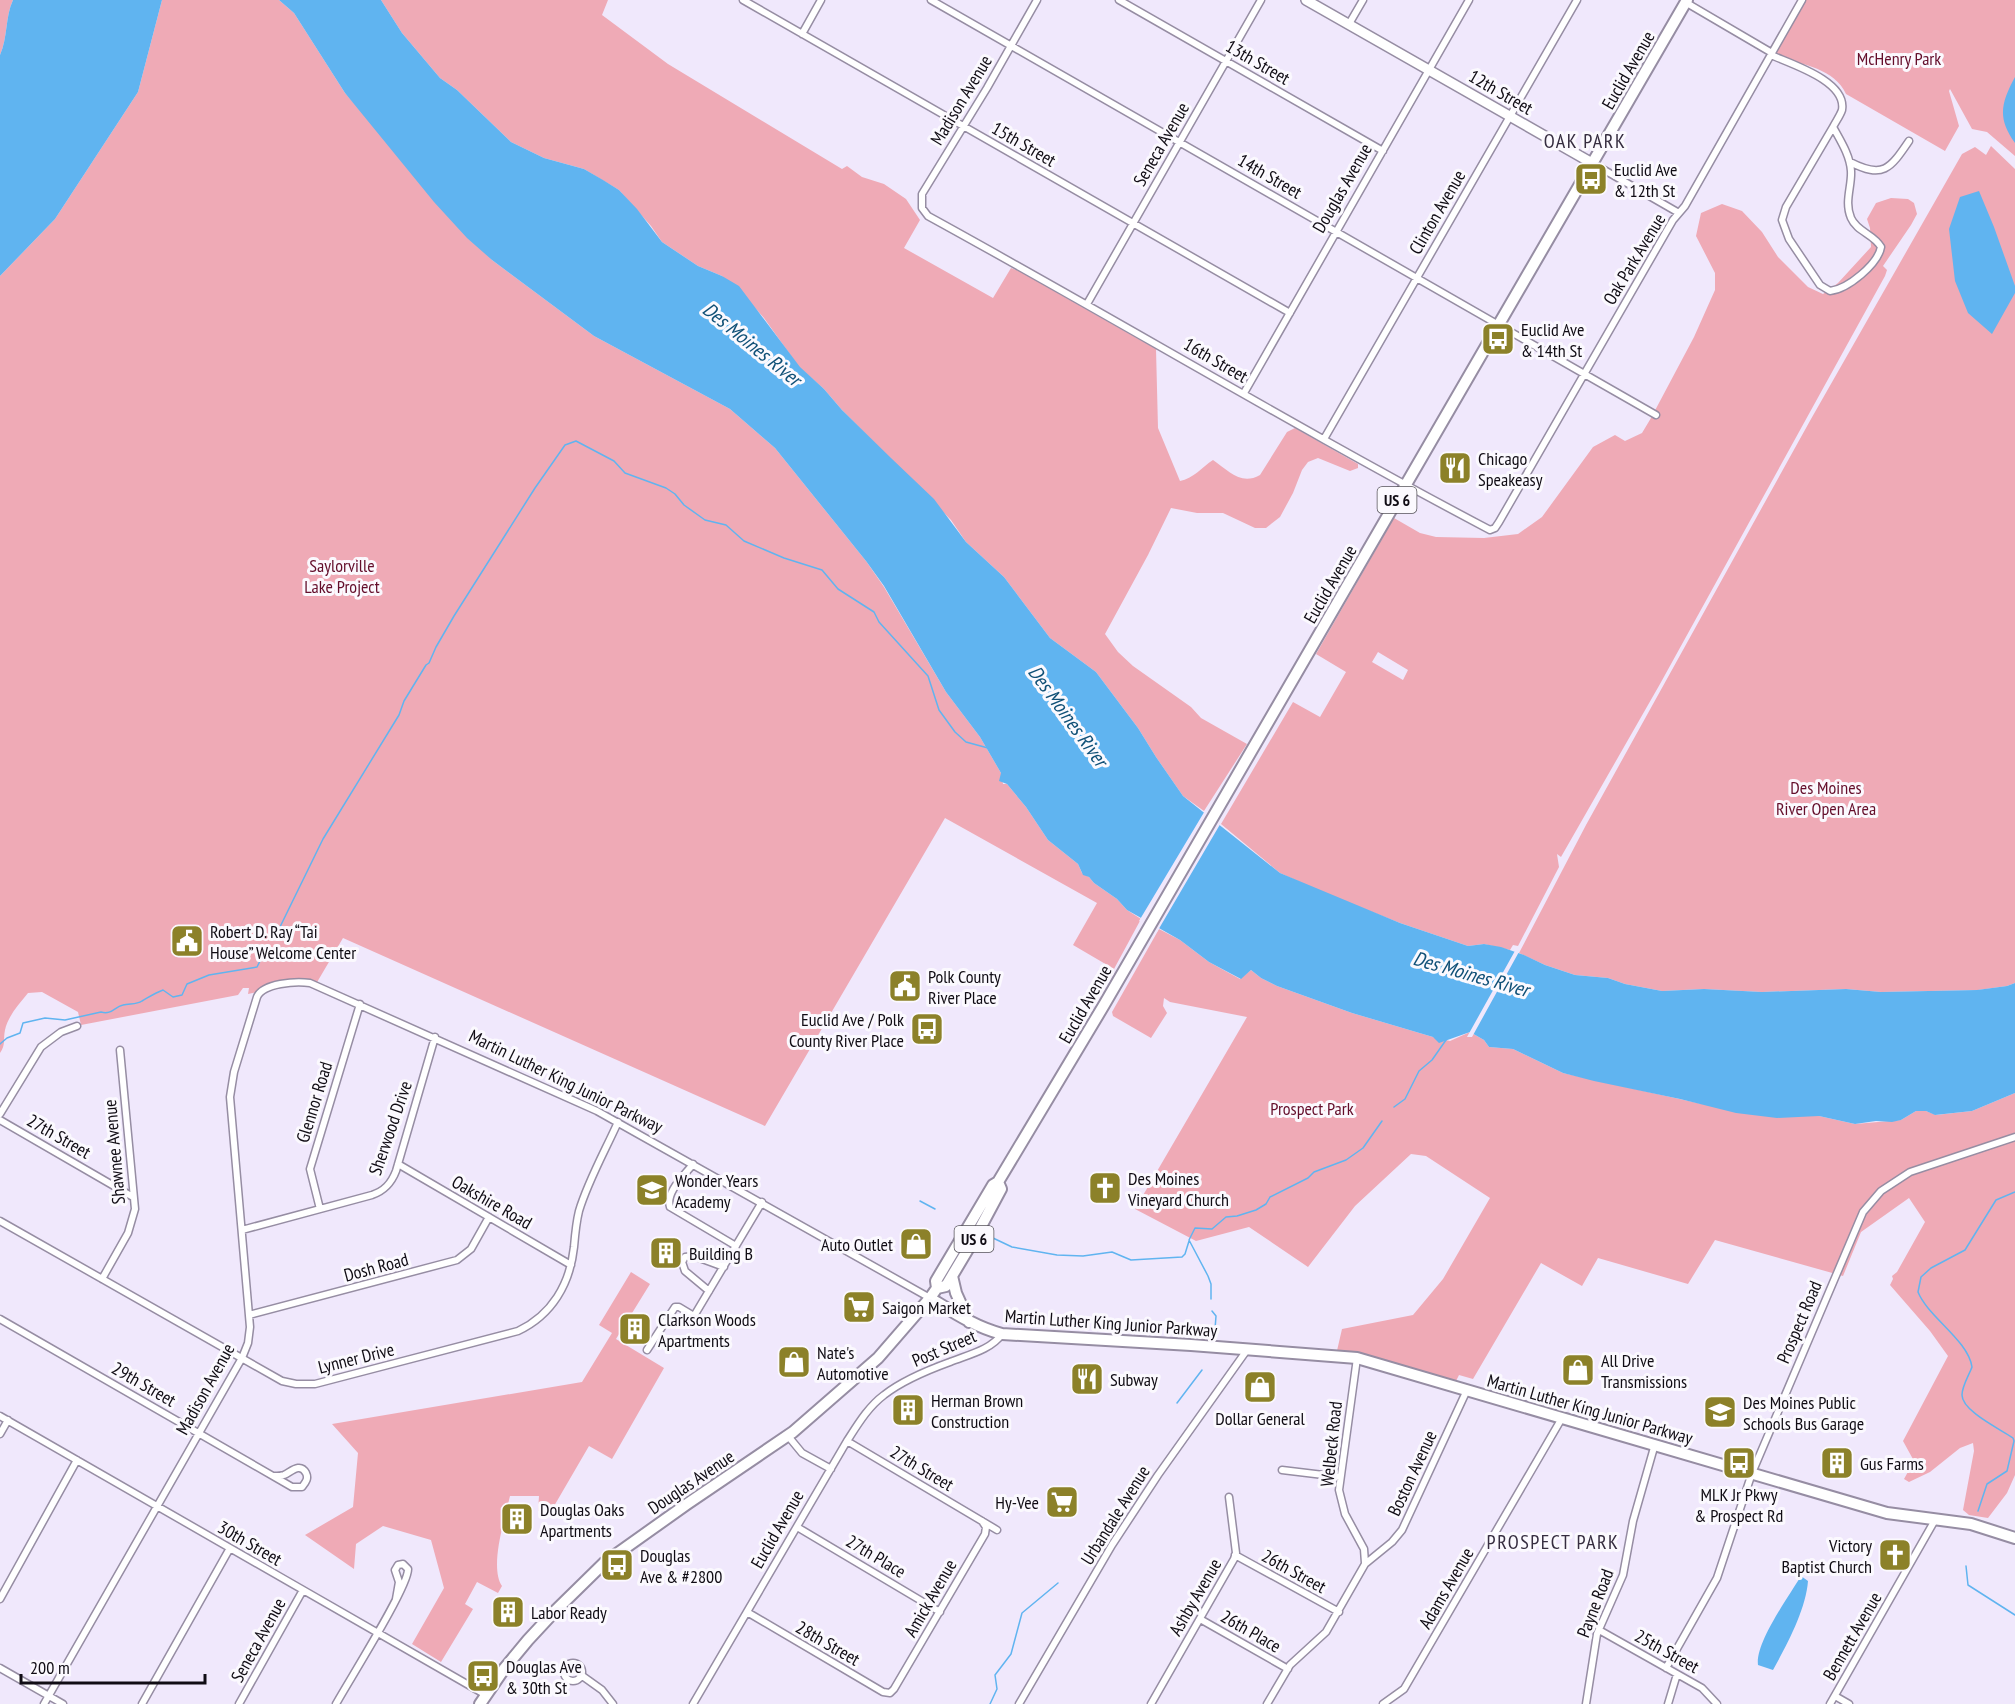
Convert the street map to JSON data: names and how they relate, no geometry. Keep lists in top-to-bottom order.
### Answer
{
  "streets": {
    "main road": [
      "Euclid Avenue",
      "12th Street",
      "Douglas Avenue",
      "US 6",
      "Martin Luther King Junior Parkway"
    ],
    "street": [
      "13th Street",
      "Madison Avenue",
      "15th Street",
      "Seneca Avenue",
      "14th Street",
      "Clinton Avenue",
      "Oak Park Avenue",
      "16th Street",
      "Glennor Road",
      "Sherwood Drive",
      "27th Street",
      "Shawnee Avenue",
      "Oakshire Road",
      "Dosh Road",
      "Prospect Road",
      "Post Street",
      "Lynner Drive",
      "29th Street",
      "Welbeck Road",
      "Boston Avenue",
      "Urbandale Avenue",
      "30th Street",
      "27th Place",
      "26th Street",
      "Adams Avenue",
      "Ashby Avenue",
      "Amick Avenue",
      "Payne Road",
      "26th Place",
      "Bennett Avenue",
      "28th Street",
      "25th Street"
    ]
  },
  "crossings": [
    ["13th Street", "Seneca Avenue"],
    ["13th Street", "Douglas Avenue"],
    ["Euclid Avenue", "12th Street"],
    ["Euclid Avenue", "14th Street"],
    ["Euclid Avenue", "Douglas Avenue"],
    ["Euclid Avenue", "16th Street"],
    ["Euclid Avenue", "Martin Luther King Junior Parkway"],
    ["Euclid Avenue", "27th Street"],
    ["Euclid Avenue", "Post Street"],
    ["Euclid Avenue", "27th Place"],
    ["Euclid Avenue", "28th Street"],
    ["12th Street", "Douglas Avenue"],
    ["12th Street", "Clinton Avenue"],
    ["12th Street", "Oak Park Avenue"],
    ["Madison Avenue", "15th Street"],
    ["Madison Avenue", "14th Street"],
    ["Madison Avenue", "16th Street"],
    ["Madison Avenue", "Martin Luther King Junior Parkway"],
    ["Madison Avenue", "Sherwood Drive"],
    ["Madison Avenue", "Dosh Road"],
    ["Madison Avenue", "Lynner Drive"],
    ["Madison Avenue", "29th Street"],
    ["Madison Avenue", "30th Street"],
    ["15th Street", "Seneca Avenue"],
    ["15th Street", "Douglas Avenue"],
    ["Seneca Avenue", "14th Street"],
    ["Seneca Avenue", "16th Street"],
    ["Seneca Avenue", "30th Street"],
    ["14th Street", "Douglas Avenue"],
    ["14th Street", "Clinton Avenue"],
    ["14th Street", "Oak Park Avenue"],
    ["Douglas Avenue", "16th Street"],
    ["Douglas Avenue", "Martin Luther King Junior Parkway"],
    ["Douglas Avenue", "30th Street"],
    ["Clinton Avenue", "16th Street"],
    ["Oak Park Avenue", "16th Street"],
    ["Martin Luther King Junior Parkway", "Glennor Road"],
    ["Martin Luther King Junior Parkway", "Sherwood Drive"],
    ["Martin Luther King Junior Parkway", "Prospect Road"],
    ["Martin Luther King Junior Parkway", "Post Street"],
    ["Martin Luther King Junior Parkway", "Lynner Drive"],
    ["Martin Luther King Junior Parkway", "Welbeck Road"],
    ["Martin Luther King Junior Parkway", "Boston Avenue"],
    ["Martin Luther King Junior Parkway", "Urbandale Avenue"],
    ["Martin Luther King Junior Parkway", "Adams Avenue"],
    ["Martin Luther King Junior Parkway", "Payne Road"],
    ["Martin Luther King Junior Parkway", "Bennett Avenue"],
    ["Glennor Road", "Sherwood Drive"],
    ["Sherwood Drive", "Oakshire Road"],
    ["27th Street", "Shawnee Avenue"],
    ["27th Street", "Amick Avenue"],
    ["Shawnee Avenue", "Lynner Drive"],
    ["Oakshire Road", "Dosh Road"],
    ["Oakshire Road", "Lynner Drive"],
    ["Prospect Road", "25th Street"],
    ["Welbeck Road", "Boston Avenue"],
    ["Boston Avenue", "26th Street"],
    ["Boston Avenue", "26th Place"],
    ["27th Place", "Amick Avenue"],
    ["26th Street", "Ashby Avenue"],
    ["Ashby Avenue", "26th Place"],
    ["Amick Avenue", "28th Street"],
    ["Payne Road", "25th Street"]
  ],
  "districts": ["OAK PARK", "PROSPECT PARK"],
  "water": ["Des Moines River"],
  "parks": [
    "McHenry Park",
    "Saylorville Lake Project",
    "Des Moines River Open Area",
    "Prospect Park"
  ],
  "places": {
    "bus stop": [
      "Euclid Ave & 12th St",
      "Euclid Ave & 14th St",
      "Euclid Ave / Polk County River Place",
      "MLK Jr Pkwy & Prospect Rd",
      "Douglas Ave & #2800",
      "Douglas Ave & 30th St"
    ],
    "restaurant": ["Chicago Speakeasy", "Subway"],
    "public building": ["Robert D. Ray “Tai House” Welcome Center", "Polk County River Place"],
    "church": ["Des Moines Vineyard Church", "Victory Baptist Church"],
    "school or university": ["Wonder Years Academy", "Des Moines Public Schools Bus Garage"],
    "shop": [
      "Auto Outlet",
      "Nate's Automotive",
      "All Drive Transmissions",
      "Dollar General"
    ],
    "building": [
      "Building B",
      "Clarkson Woods Apartments",
      "Herman Brown Construction",
      "Gus Farms",
      "Douglas Oaks Apartments",
      "Labor Ready"
    ],
    "supermarket": ["Saigon Market", "Hy-Vee"]
  },
  "scale_bar": "200 m"
}
